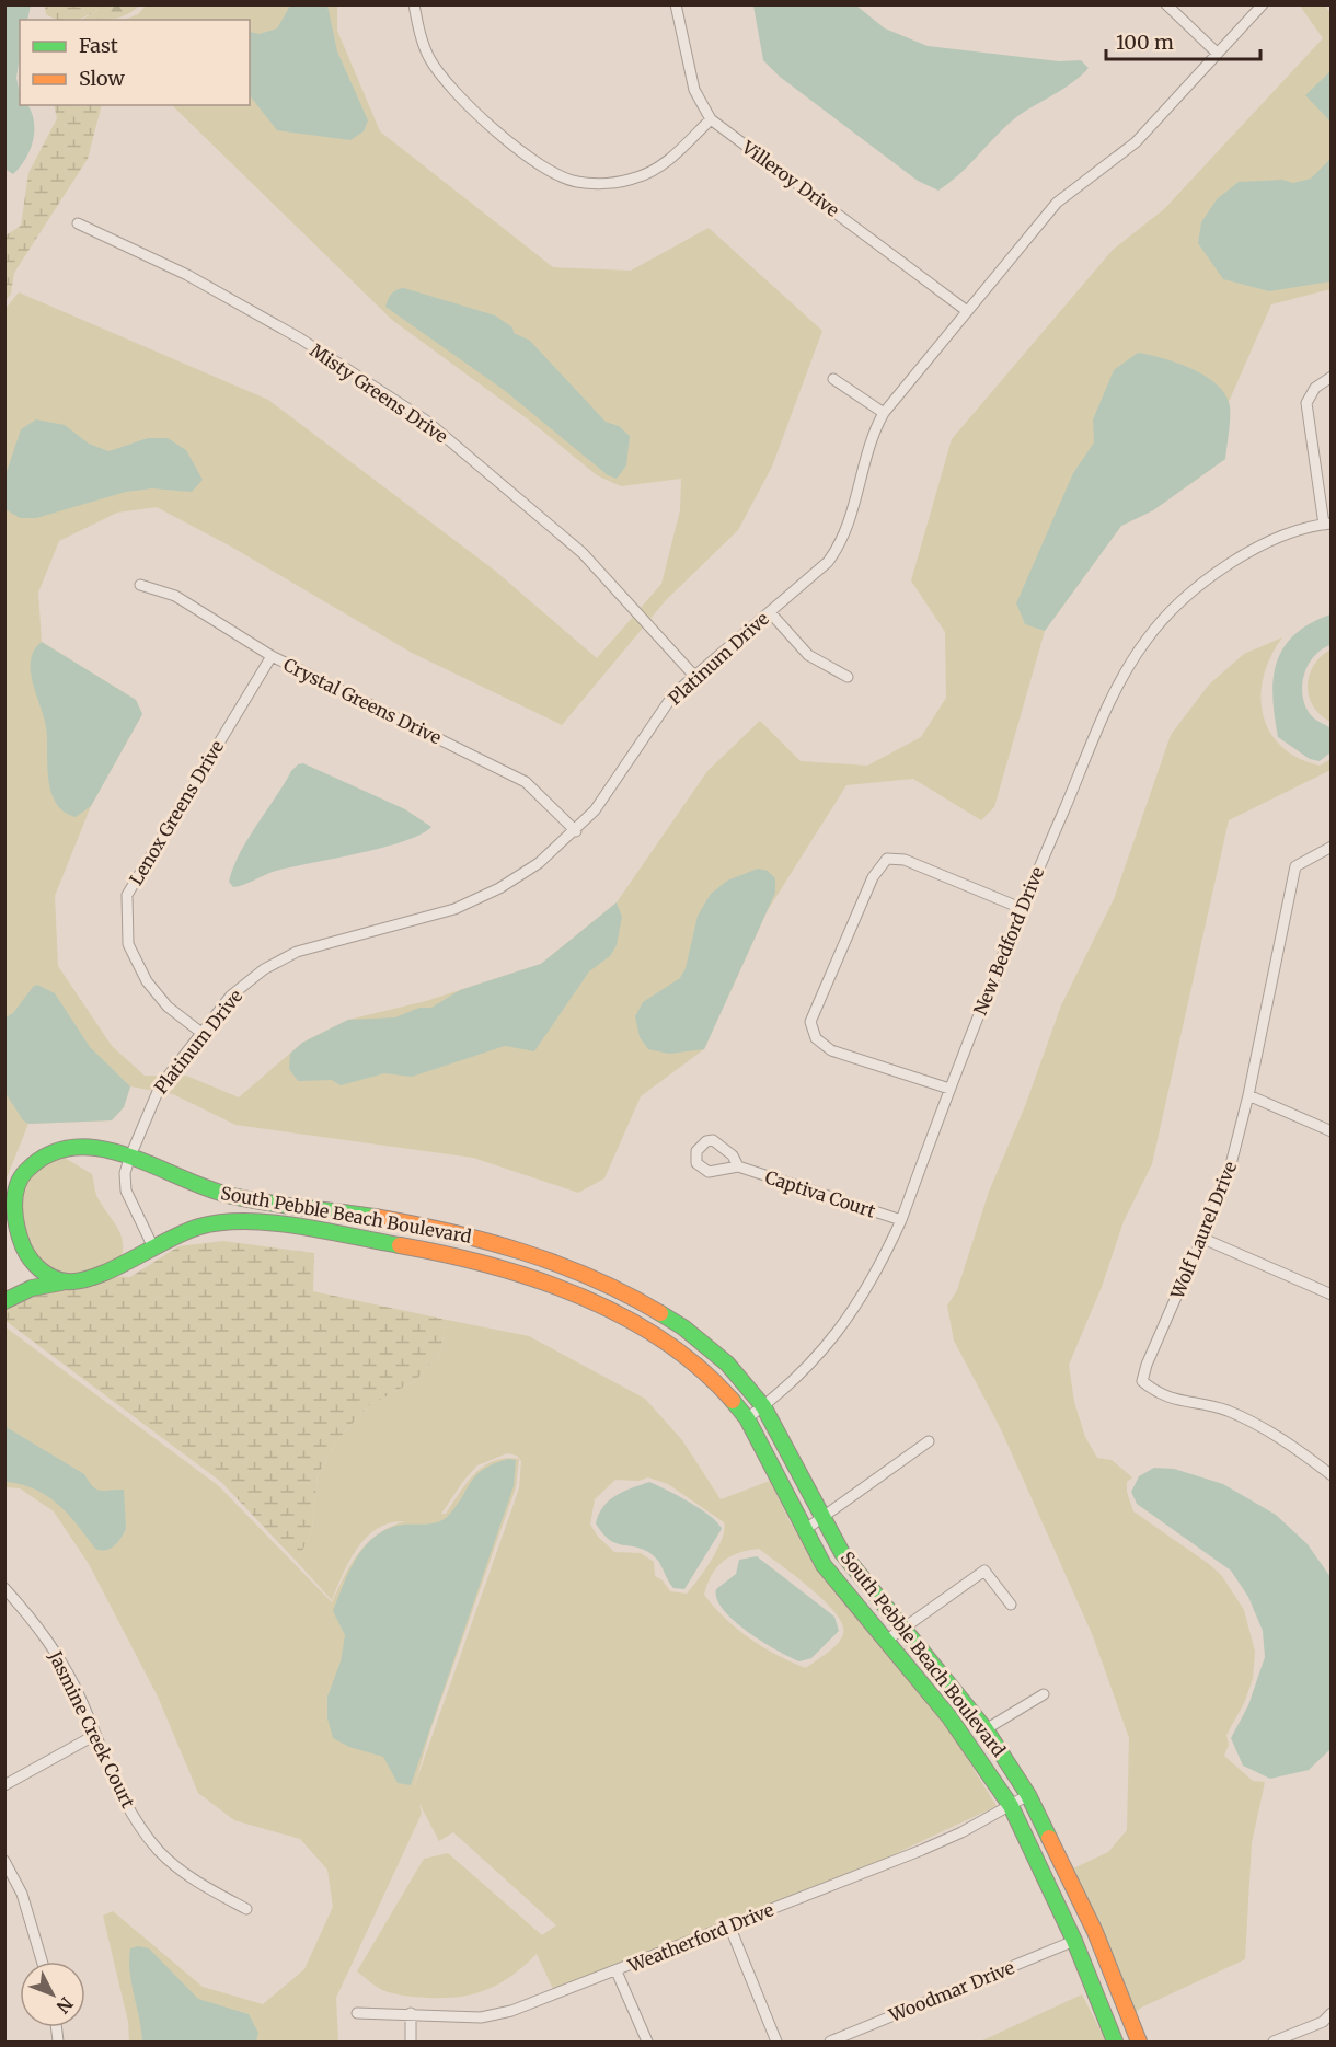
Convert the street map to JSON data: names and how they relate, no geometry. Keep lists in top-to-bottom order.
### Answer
{
  "streets": {
    "street": [
      "Villeroy Drive",
      "Misty Greens Drive",
      "Platinum Drive",
      "Crystal Greens Drive",
      "Lenox Greens Drive",
      "New Bedford Drive",
      "Captiva Court",
      "South Pebble Beach Boulevard",
      "Wolf Laurel Drive",
      "Jasmine Creek Court",
      "Weatherford Drive",
      "Woodmar Drive"
    ]
  },
  "crossings": [
    ["Villeroy Drive", "Platinum Drive"],
    ["Misty Greens Drive", "Platinum Drive"],
    ["Platinum Drive", "Crystal Greens Drive"],
    ["Platinum Drive", "Lenox Greens Drive"],
    ["Platinum Drive", "South Pebble Beach Boulevard"],
    ["Crystal Greens Drive", "Lenox Greens Drive"],
    ["New Bedford Drive", "Captiva Court"],
    ["New Bedford Drive", "South Pebble Beach Boulevard"],
    ["South Pebble Beach Boulevard", "Weatherford Drive"],
    ["South Pebble Beach Boulevard", "Woodmar Drive"]
  ],
  "legend": ["Fast", "Slow"],
  "scale_bar": "100 m",
  "north": "bottom right"
}
